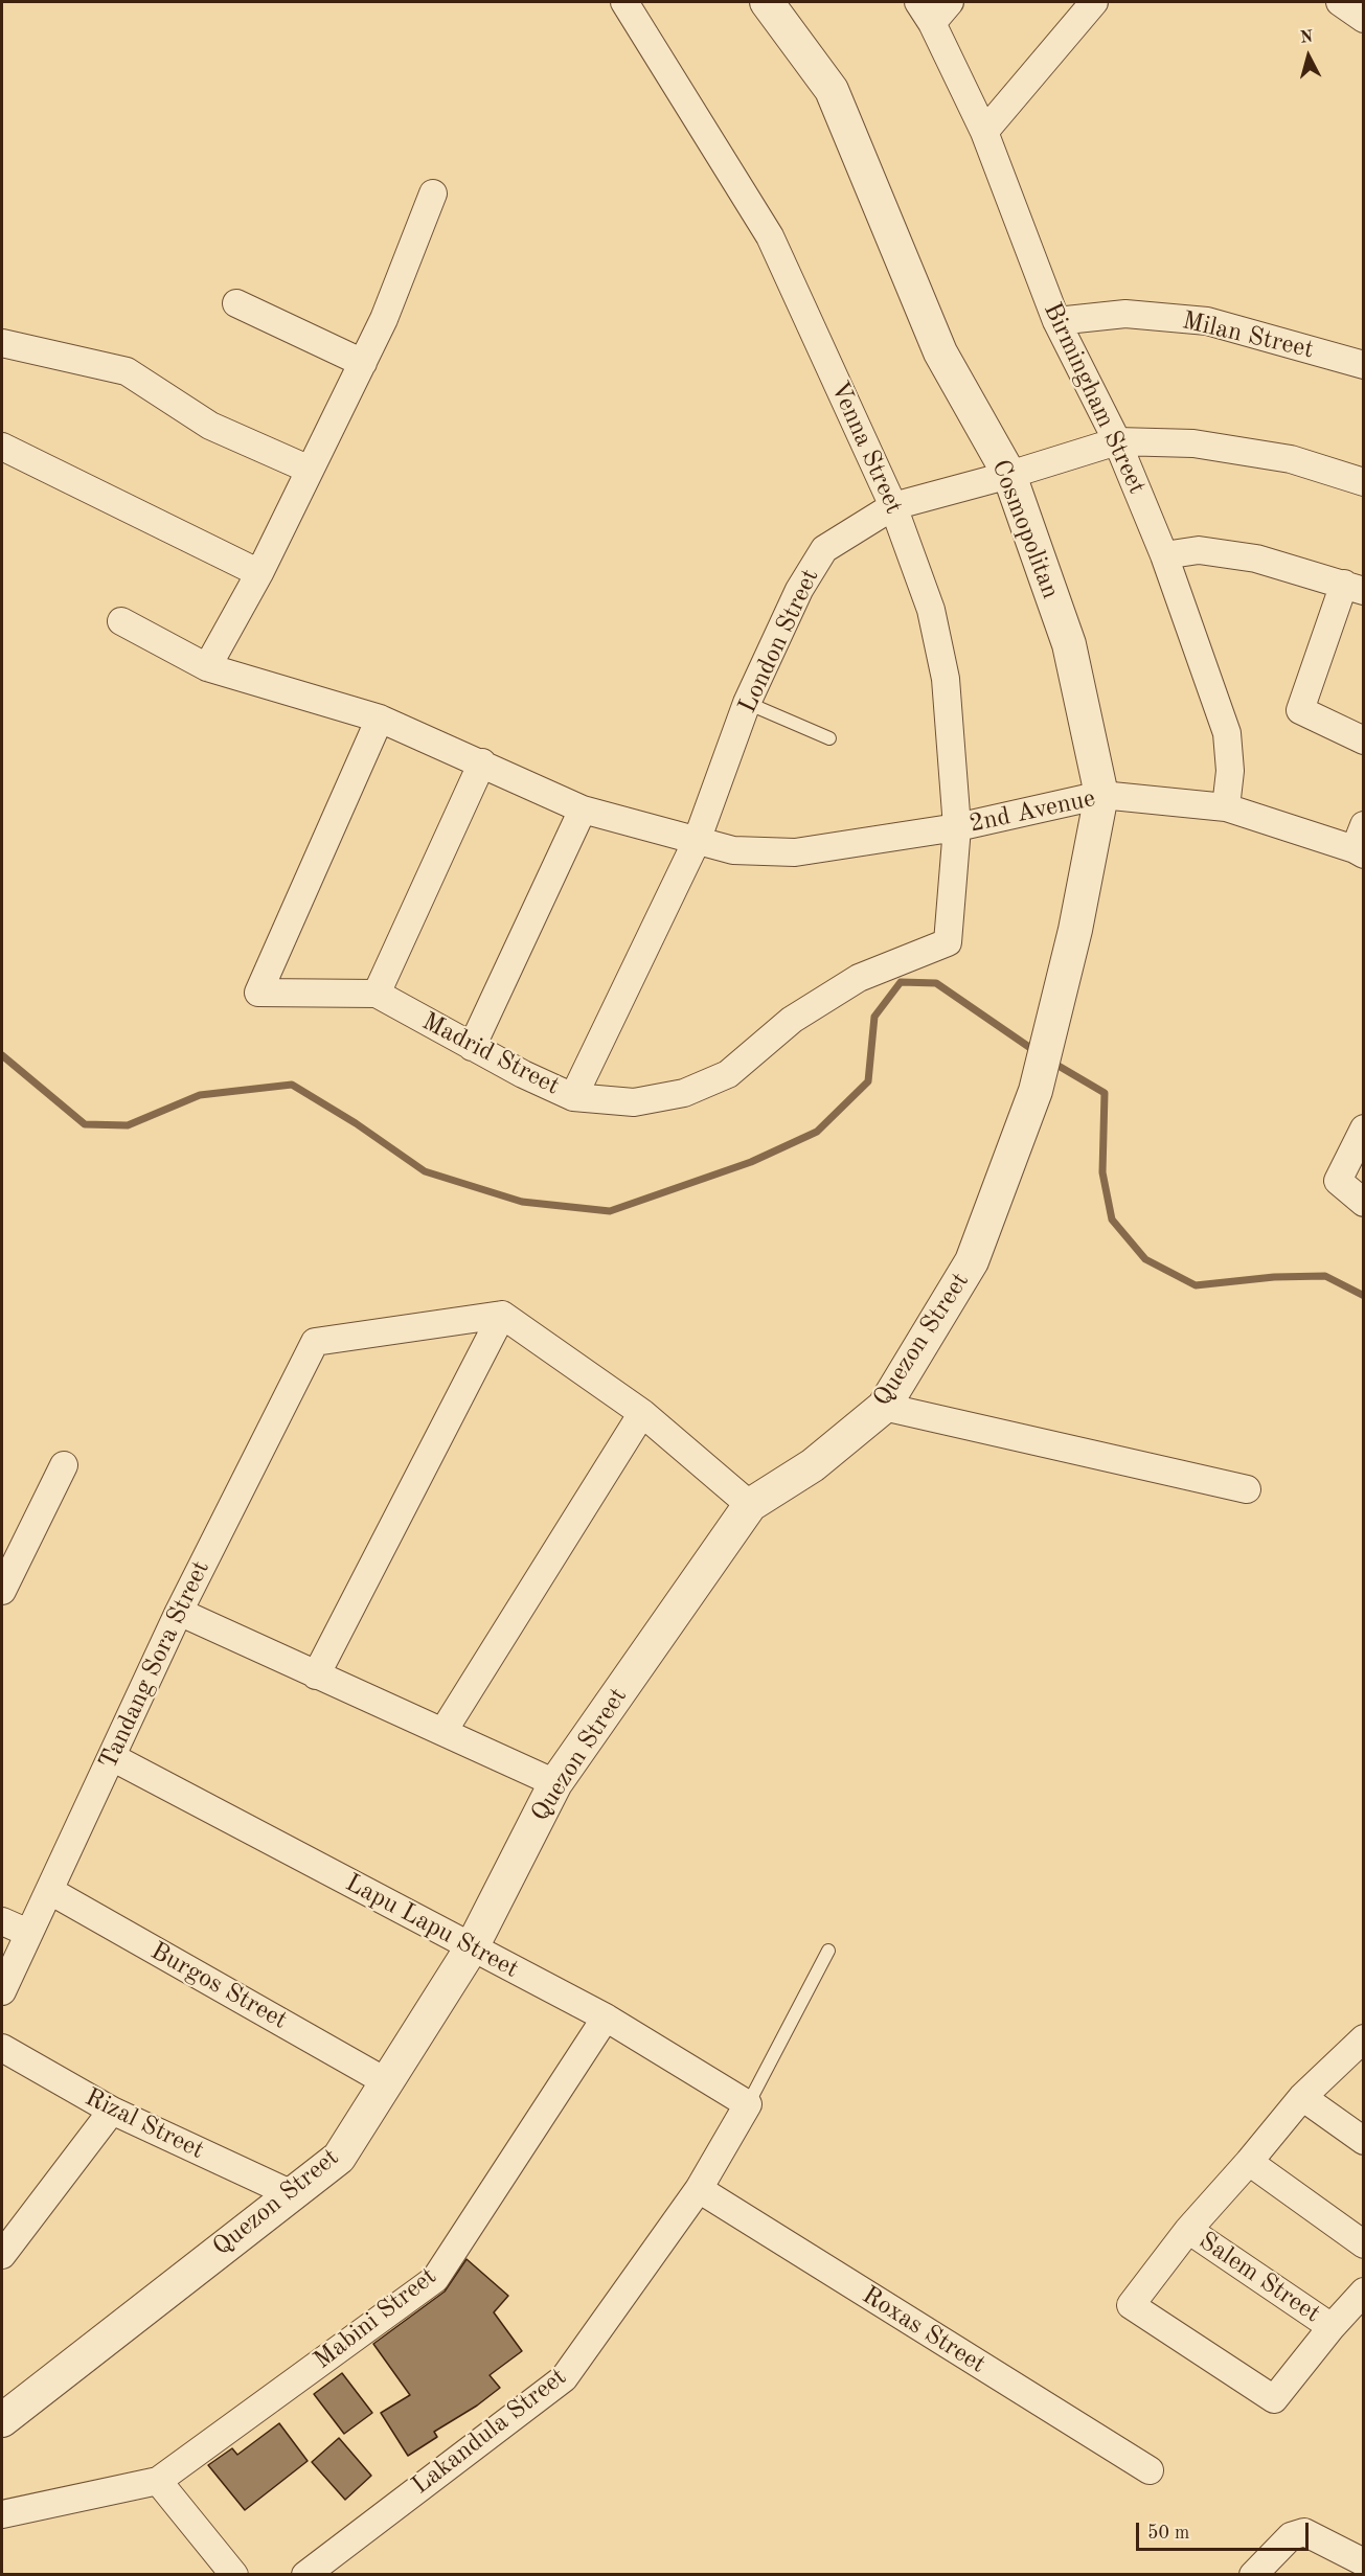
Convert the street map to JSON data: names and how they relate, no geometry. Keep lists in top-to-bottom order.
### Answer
{
  "streets": {
    "street": [
      "Milan Street",
      "Birmingham Street",
      "Venna Street",
      "Cosmopolitan",
      "London Street",
      "2nd Avenue",
      "Madrid Street",
      "Quezon Street",
      "Tandang Sora Street",
      "Lapu Lapu Street",
      "Burgos Street",
      "Rizal Street",
      "Salem Street",
      "Mabini Street",
      "Roxas Street",
      "Lakandula Street"
    ]
  },
  "crossings": [
    ["Milan Street", "Birmingham Street"],
    ["Birmingham Street", "London Street"],
    ["Birmingham Street", "2nd Avenue"],
    ["Venna Street", "London Street"],
    ["Venna Street", "2nd Avenue"],
    ["Venna Street", "Madrid Street"],
    ["Cosmopolitan", "London Street"],
    ["Cosmopolitan", "2nd Avenue"],
    ["Cosmopolitan", "Quezon Street"],
    ["London Street", "2nd Avenue"],
    ["London Street", "Madrid Street"],
    ["2nd Avenue", "Madrid Street"],
    ["Quezon Street", "Lapu Lapu Street"],
    ["Quezon Street", "Burgos Street"],
    ["Quezon Street", "Rizal Street"],
    ["Tandang Sora Street", "Lapu Lapu Street"],
    ["Tandang Sora Street", "Burgos Street"],
    ["Lapu Lapu Street", "Mabini Street"],
    ["Lapu Lapu Street", "Lakandula Street"],
    ["Roxas Street", "Lakandula Street"]
  ],
  "scale_bar": "50 m",
  "north": "top"
}
